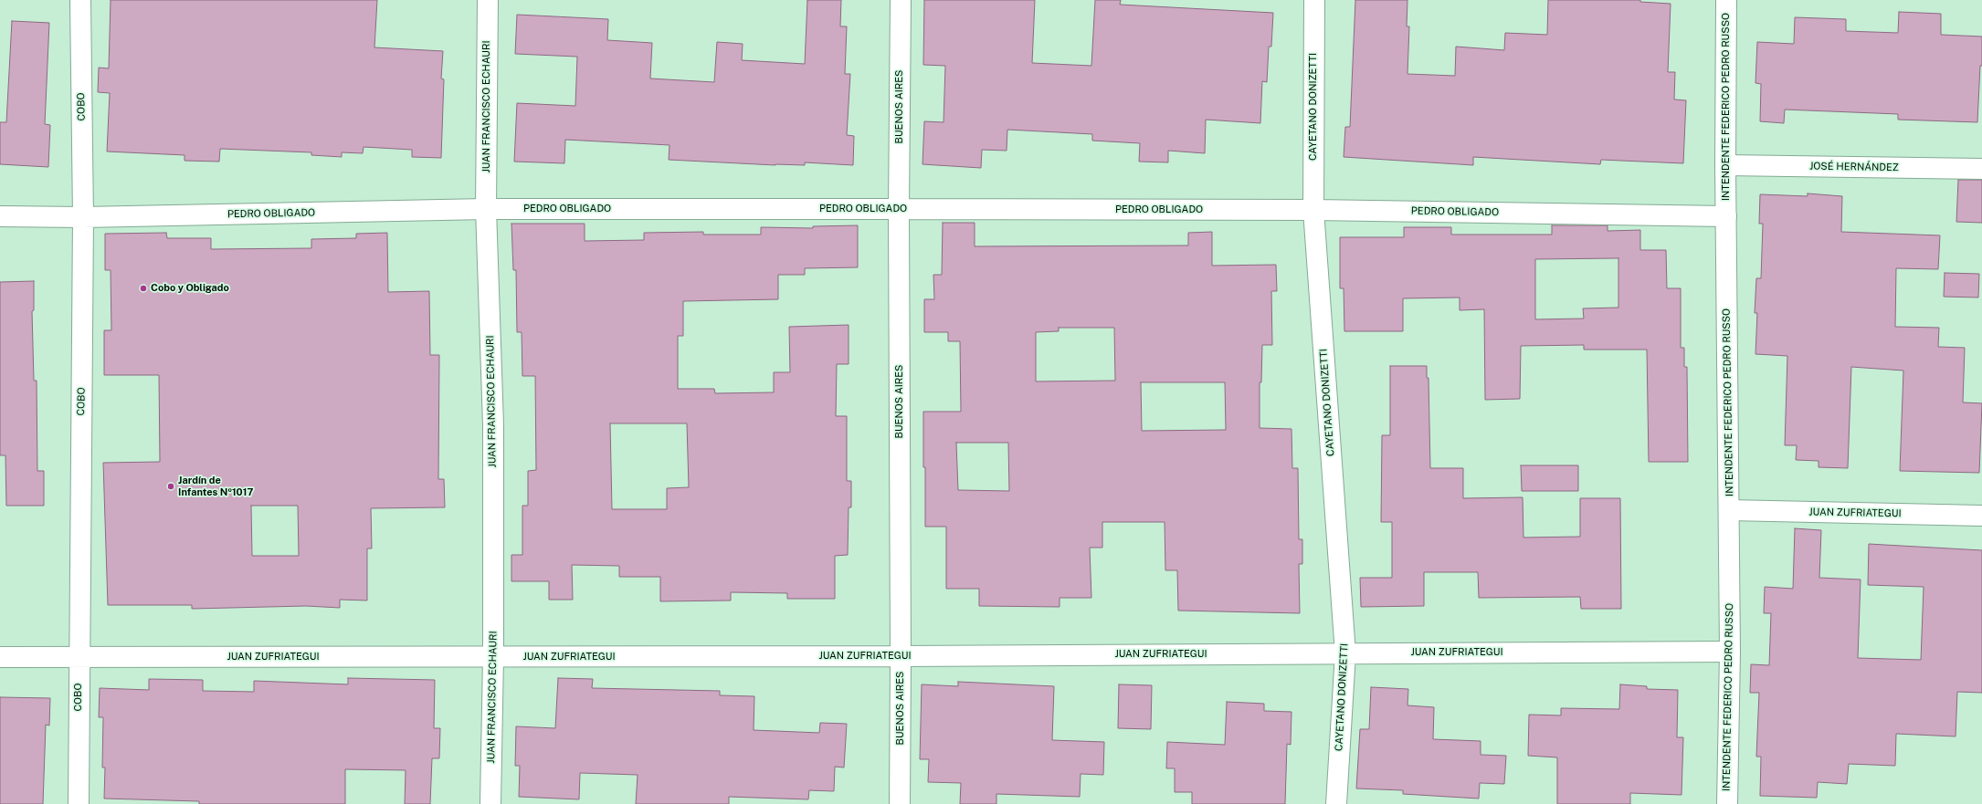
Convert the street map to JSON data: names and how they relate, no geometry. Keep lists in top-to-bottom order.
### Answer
{
  "streets": {
    "street": [
      "COBO",
      "JUAN FRANCISCO ECHAURI",
      "BUENOS AIRES",
      "CAYETANO DONIZETTI",
      "INTENDENTE FEDERICO PEDRO RUSSO",
      "JOSÉ HERNÁNDEZ",
      "PEDRO OBLIGADO",
      "JUAN ZUFRIATEGUI"
    ]
  },
  "crossings": [
    ["COBO", "PEDRO OBLIGADO"],
    ["COBO", "JUAN ZUFRIATEGUI"],
    ["JUAN FRANCISCO ECHAURI", "PEDRO OBLIGADO"],
    ["JUAN FRANCISCO ECHAURI", "JUAN ZUFRIATEGUI"],
    ["BUENOS AIRES", "PEDRO OBLIGADO"],
    ["BUENOS AIRES", "JUAN ZUFRIATEGUI"],
    ["CAYETANO DONIZETTI", "PEDRO OBLIGADO"],
    ["CAYETANO DONIZETTI", "JUAN ZUFRIATEGUI"],
    ["INTENDENTE FEDERICO PEDRO RUSSO", "JOSÉ HERNÁNDEZ"],
    ["INTENDENTE FEDERICO PEDRO RUSSO", "PEDRO OBLIGADO"],
    ["INTENDENTE FEDERICO PEDRO RUSSO", "JUAN ZUFRIATEGUI"]
  ],
  "places": ["Cobo y Obligado", "Jardín de Infantes Nº1017"]
}
